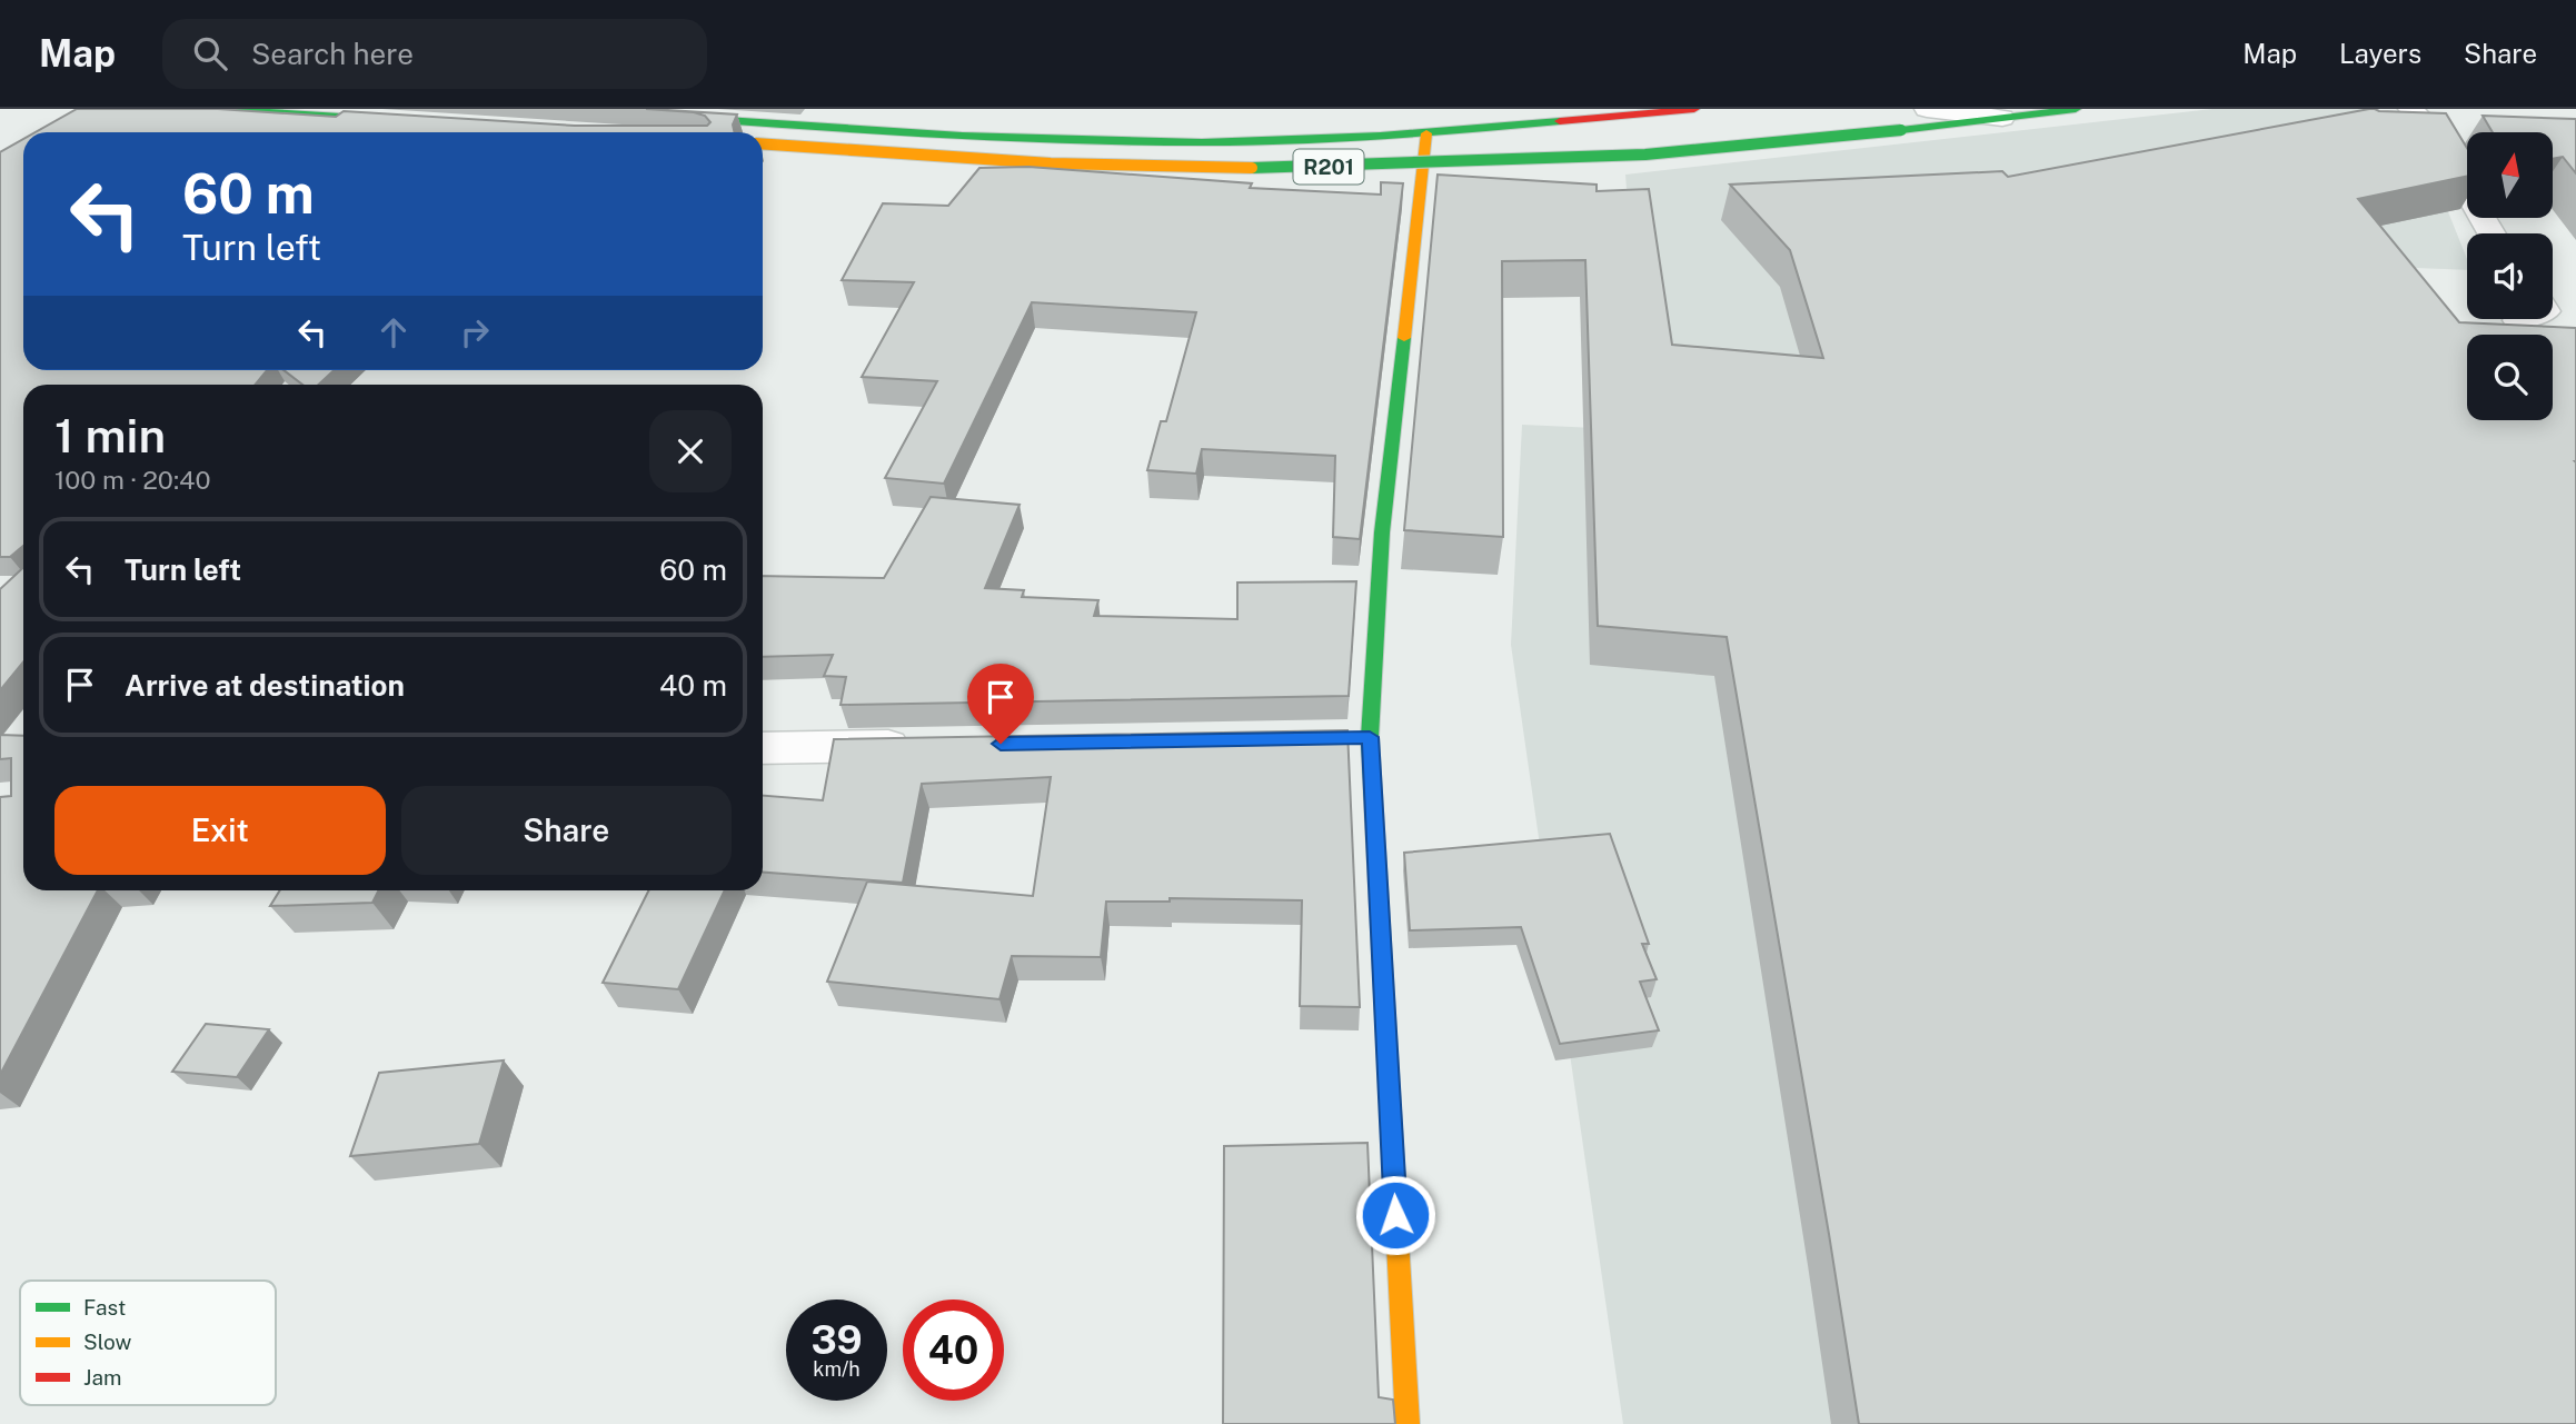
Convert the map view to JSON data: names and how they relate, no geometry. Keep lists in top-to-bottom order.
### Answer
{
  "streets": {
    "street": ["R201"]
  },
  "legend": ["Fast", "Slow", "Jam"],
  "north": "top",
  "page": {
    "header": "Map",
    "search": "Search here",
    "nav": ["Map", "Layers", "Share"],
    "turn": ["60 m", "Turn left"],
    "heading": ["1 min", "100 m · 20:40"],
    "list": [
      {
        "name": "Turn left",
        "value": "60 m"
      },
      {
        "name": "Arrive at destination",
        "value": "40 m"
      }
    ],
    "buttons": ["Exit", "Share"],
    "speed": "39 km/h",
    "limit": "40"
  }
}
